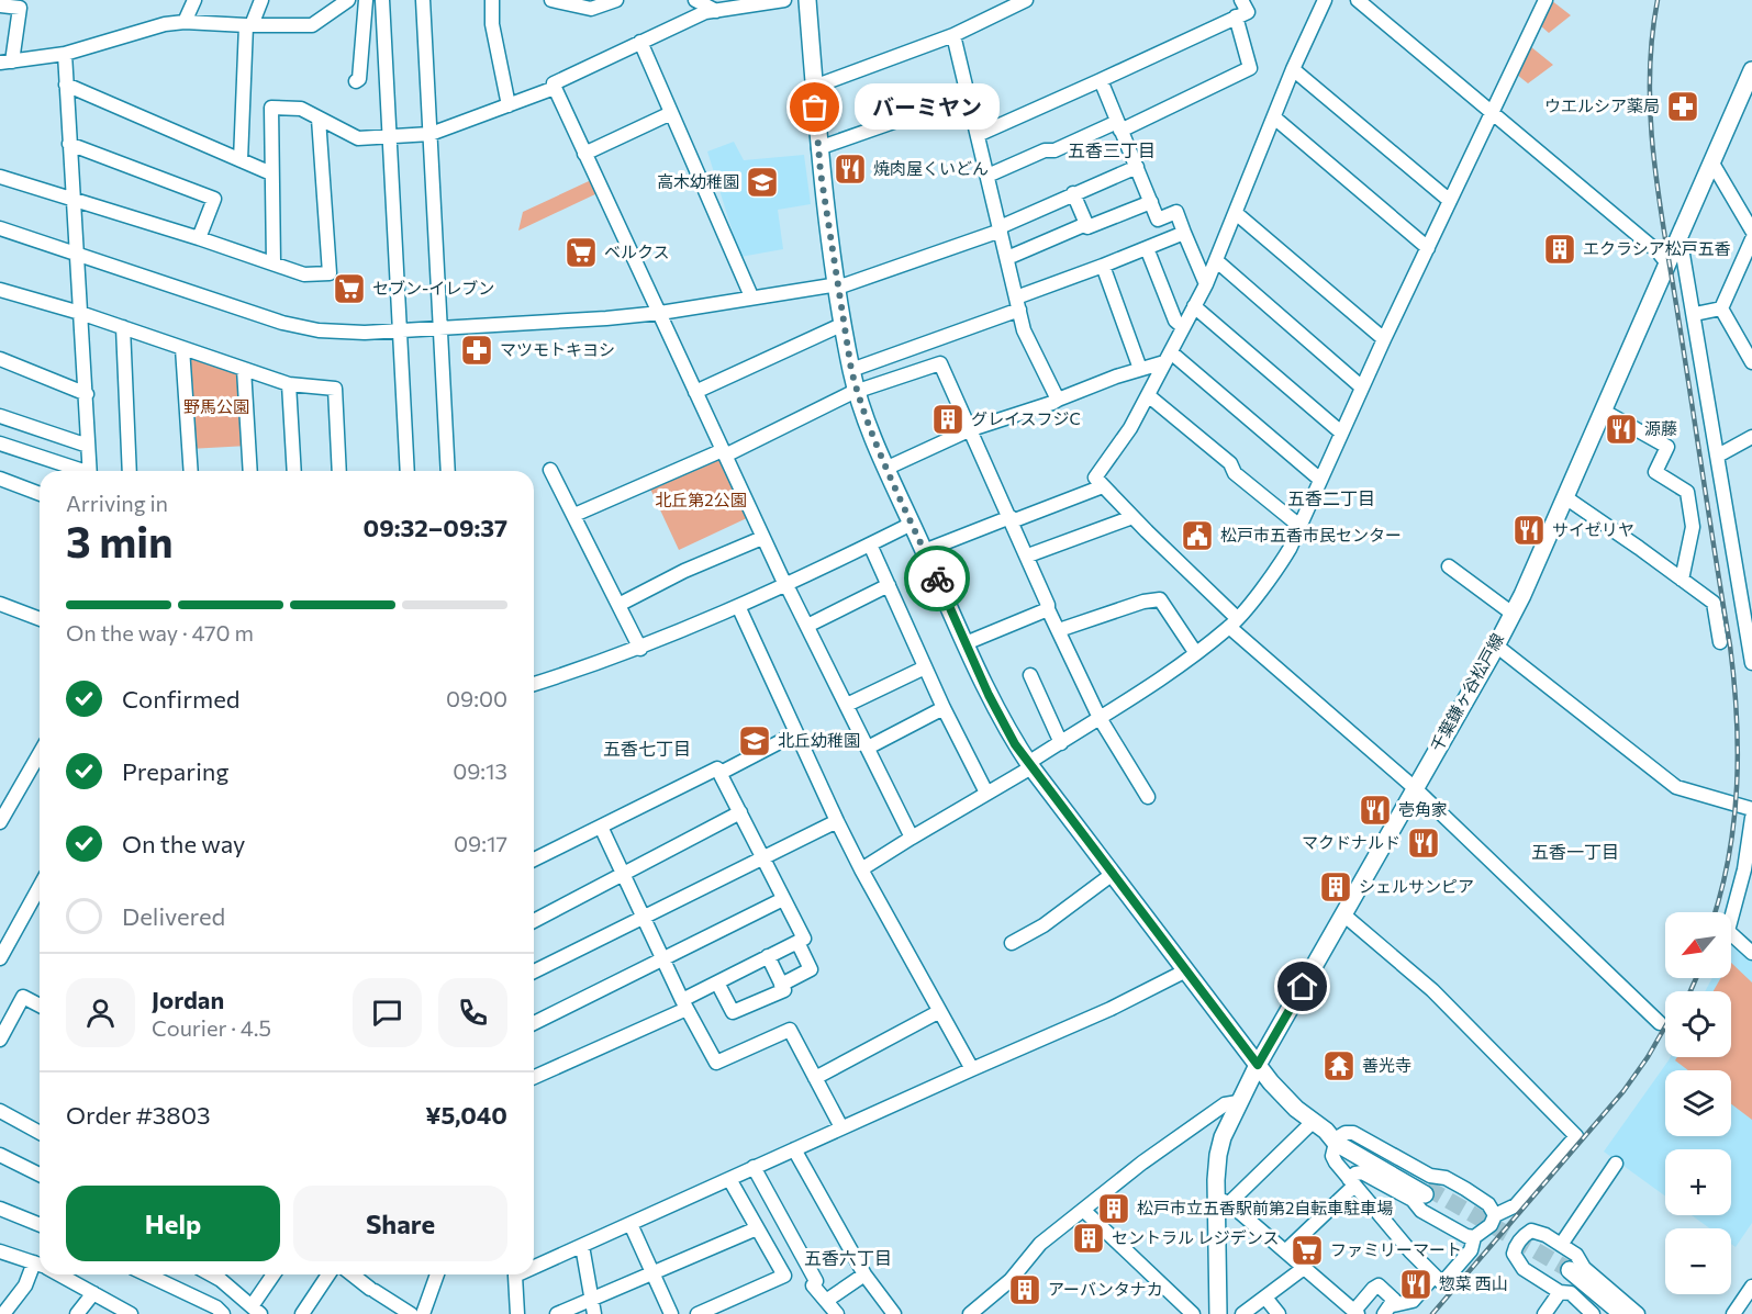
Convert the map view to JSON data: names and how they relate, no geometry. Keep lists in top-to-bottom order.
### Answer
{
  "streets": {
    "main road": ["千葉鎌ヶ谷松戸線"]
  },
  "districts": [
    "五香三丁目",
    "五香二丁目",
    "五香七丁目",
    "五香一丁目",
    "五香六丁目"
  ],
  "parks": ["野馬公園", "北丘第2公園"],
  "places": {
    "pharmacy": ["ウエルシア薬局", "マツモトキヨシ"],
    "other": ["バーミヤン"],
    "restaurant": [
      "焼肉屋くいどん",
      "源藤",
      "サイゼリヤ",
      "壱角家",
      "マクドナルド",
      "惣菜 西山"
    ],
    "school or university": ["高木幼稚園", "北丘幼稚園"],
    "building": [
      "エクラシア松戸五香",
      "グレイスフジC",
      "シェルサンピア",
      "松戸市立五香駅前第2自転車駐車場",
      "セントラル レジデンス",
      "アーバンタナカ"
    ],
    "supermarket": ["ベルクス", "セブン-イレブン", "ファミリーマート"],
    "public building": ["松戸市五香市民センター"],
    "temple": ["善光寺"]
  },
  "north": "bottom left",
  "page": {
    "bubble": "バーミヤン",
    "heading": ["3 min", "Arriving in", "09:32–09:37"],
    "panel": [
      "Jordan",
      "Courier · 4.5",
      "Order #3803",
      "¥5,040"
    ],
    "bar": "On the way · 470 m",
    "list": [
      ["Confirmed", "09:00"],
      ["Preparing", "09:13"],
      ["On the way", "09:17"],
      "Delivered"
    ],
    "map_buttons": ["+", "−"],
    "buttons": ["Help", "Share"]
  }
}
